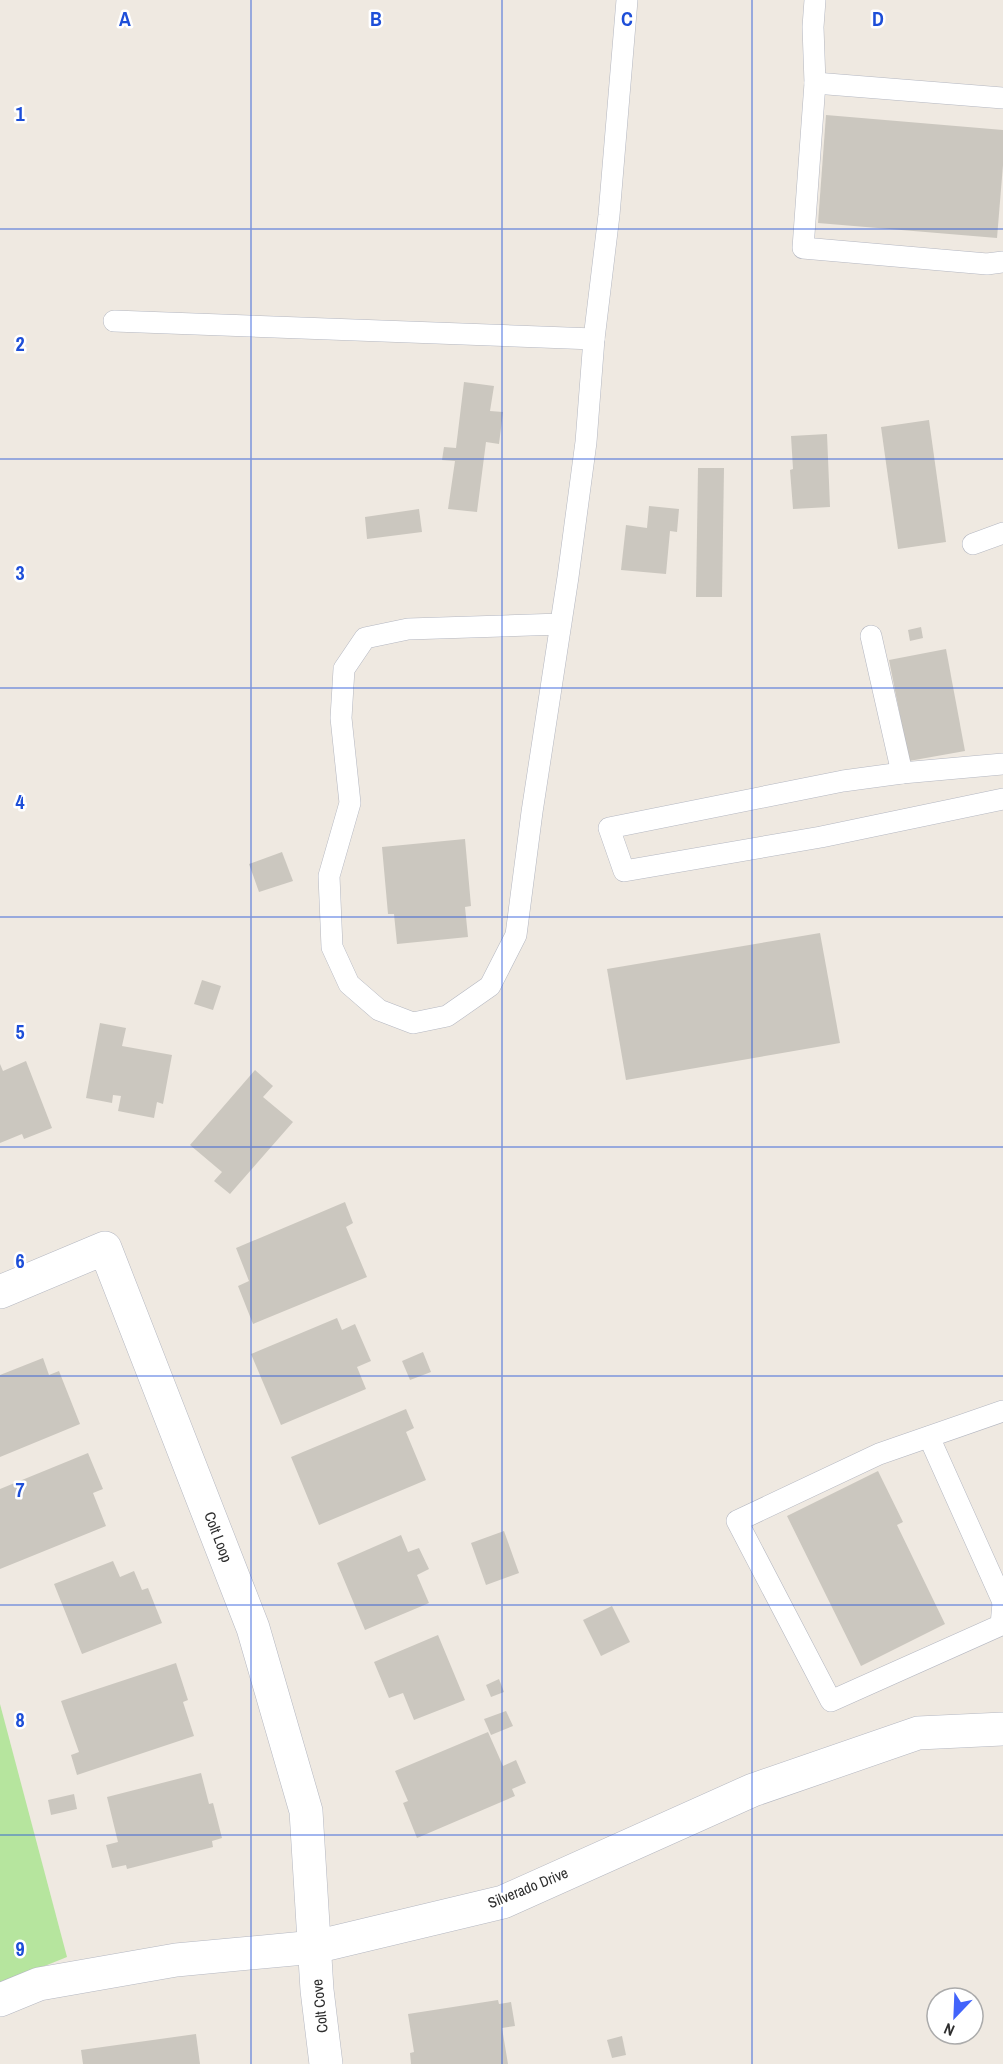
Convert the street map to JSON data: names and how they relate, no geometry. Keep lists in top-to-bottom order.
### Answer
{
  "streets": {
    "street": ["Colt Loop", "Silverado Drive", "Colt Cove"]
  },
  "crossings": [
    ["Colt Loop", "Silverado Drive"],
    ["Colt Loop", "Colt Cove"],
    ["Silverado Drive", "Colt Cove"]
  ],
  "north": "bottom left",
  "grid": {
    "columns": [
      "A",
      "B",
      "C",
      "D"
    ],
    "rows": [
      "1",
      "2",
      "3",
      "4",
      "5",
      "6",
      "7",
      "8",
      "9"
    ]
  }
}
